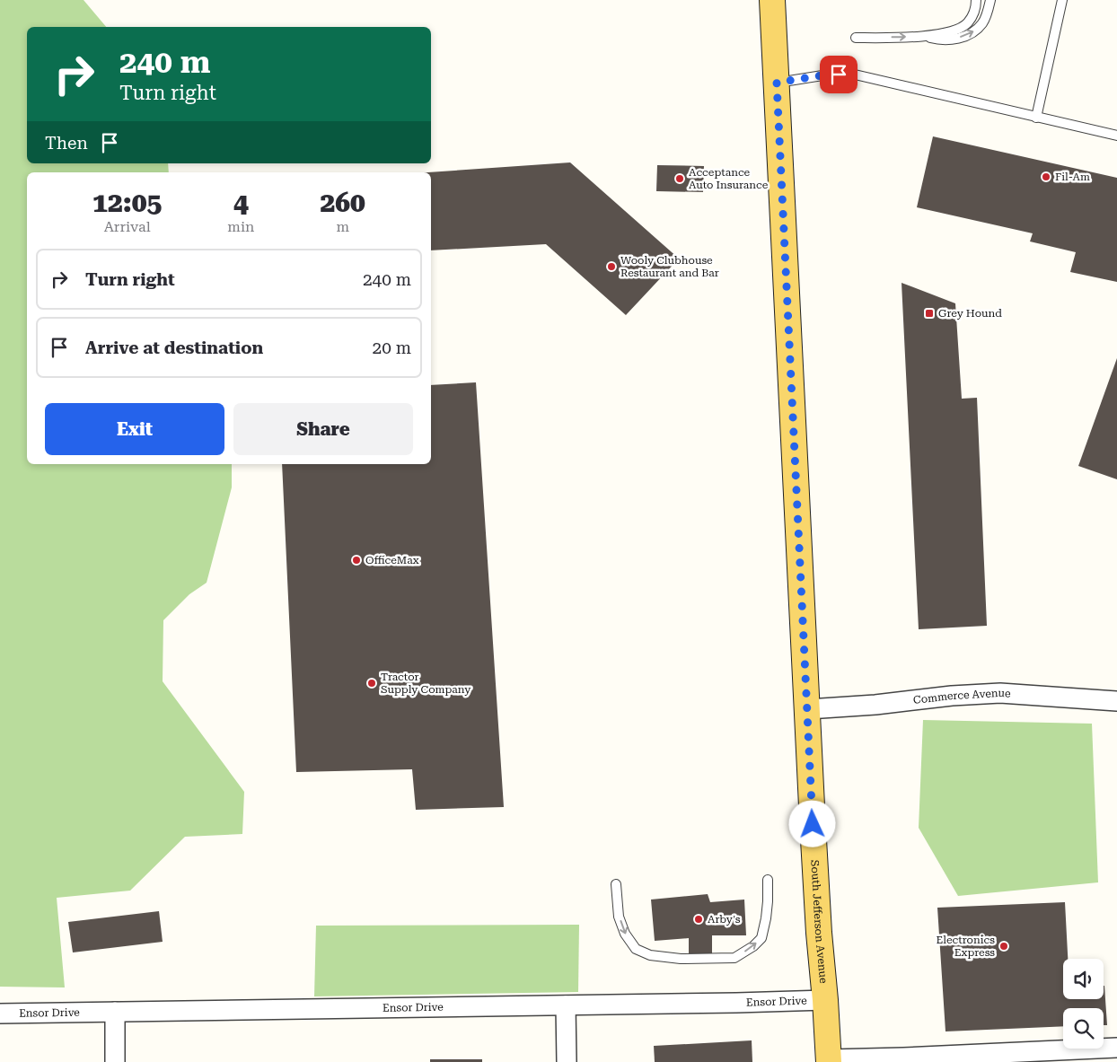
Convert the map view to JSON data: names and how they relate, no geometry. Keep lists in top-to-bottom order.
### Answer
{
  "streets": {
    "main road": ["South Jefferson Avenue"],
    "street": ["Commerce Avenue", "Ensor Drive"]
  },
  "crossings": [
    ["Commerce Avenue", "South Jefferson Avenue"],
    ["South Jefferson Avenue", "Ensor Drive"]
  ],
  "places": {
    "other": [
      "Fil-Am",
      "Acceptance Auto Insurance",
      "Wooly Clubhouse Restaurant and Bar",
      "OfficeMax",
      "Tractor Supply Company",
      "Arby's",
      "Electronics Express"
    ],
    "transit": ["Grey Hound"]
  },
  "page": {
    "turn": ["240 m", "Turn right"],
    "then": "Then",
    "eta": [
      "12:05",
      "Arrival",
      "4",
      "min",
      "260",
      "m"
    ],
    "list": [
      {
        "name": "Turn right",
        "value": "240 m"
      },
      {
        "name": "Arrive at destination",
        "value": "20 m"
      }
    ],
    "buttons": ["Exit", "Share"]
  }
}
